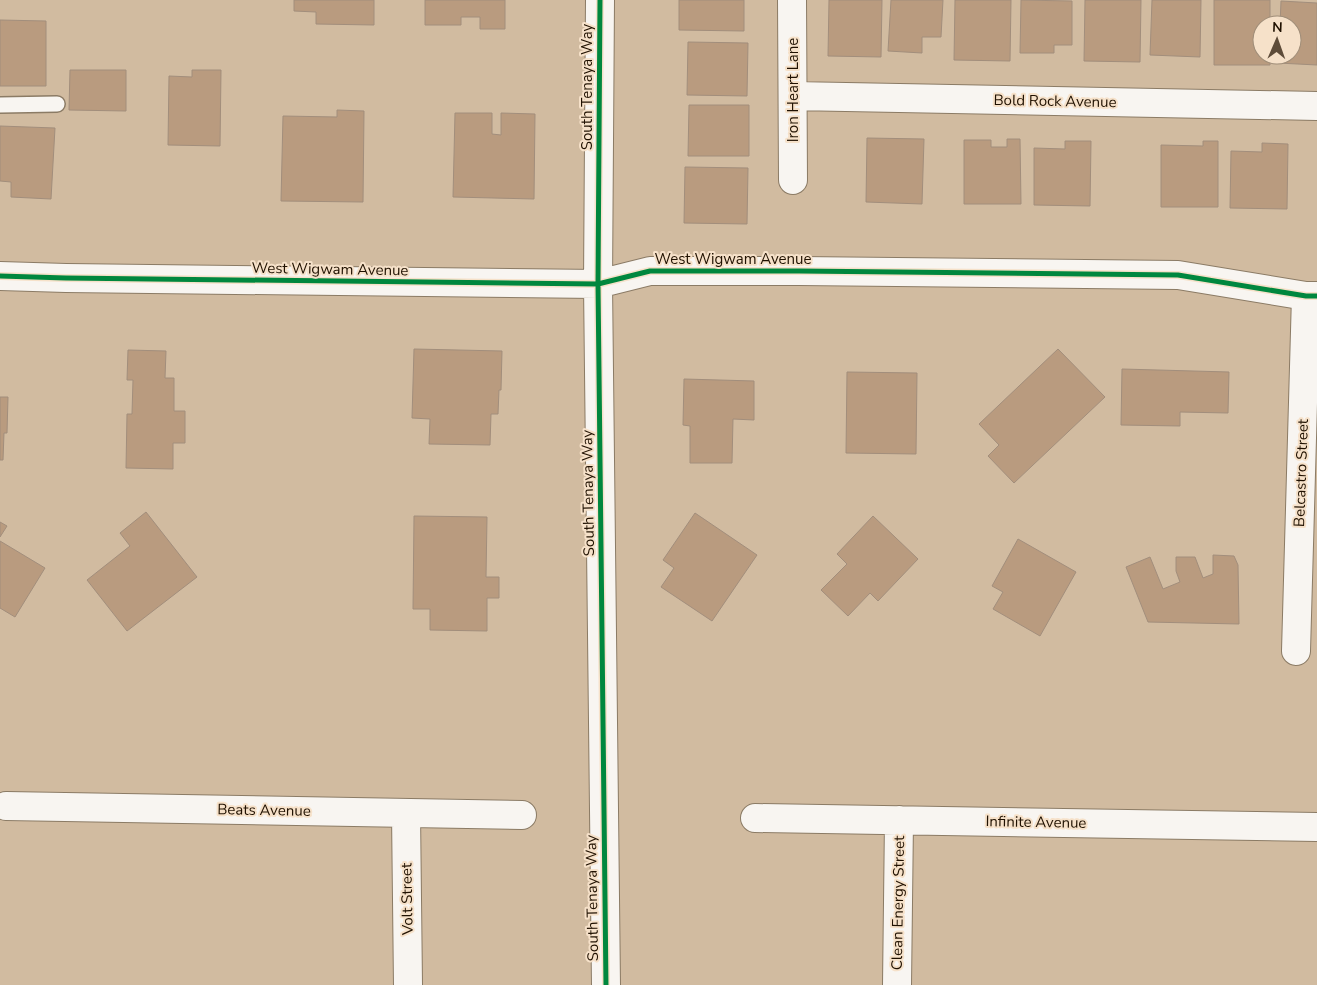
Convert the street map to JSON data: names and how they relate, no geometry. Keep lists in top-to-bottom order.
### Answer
{
  "streets": {
    "street": [
      "South Tenaya Way",
      "Iron Heart Lane",
      "Bold Rock Avenue",
      "West Wigwam Avenue",
      "Belcastro Street",
      "Beats Avenue",
      "Infinite Avenue",
      "Volt Street",
      "Clean Energy Street"
    ]
  },
  "crossings": [
    ["South Tenaya Way", "West Wigwam Avenue"],
    ["Iron Heart Lane", "Bold Rock Avenue"],
    ["West Wigwam Avenue", "Belcastro Street"],
    ["Beats Avenue", "Volt Street"],
    ["Infinite Avenue", "Clean Energy Street"]
  ],
  "north": "top"
}
